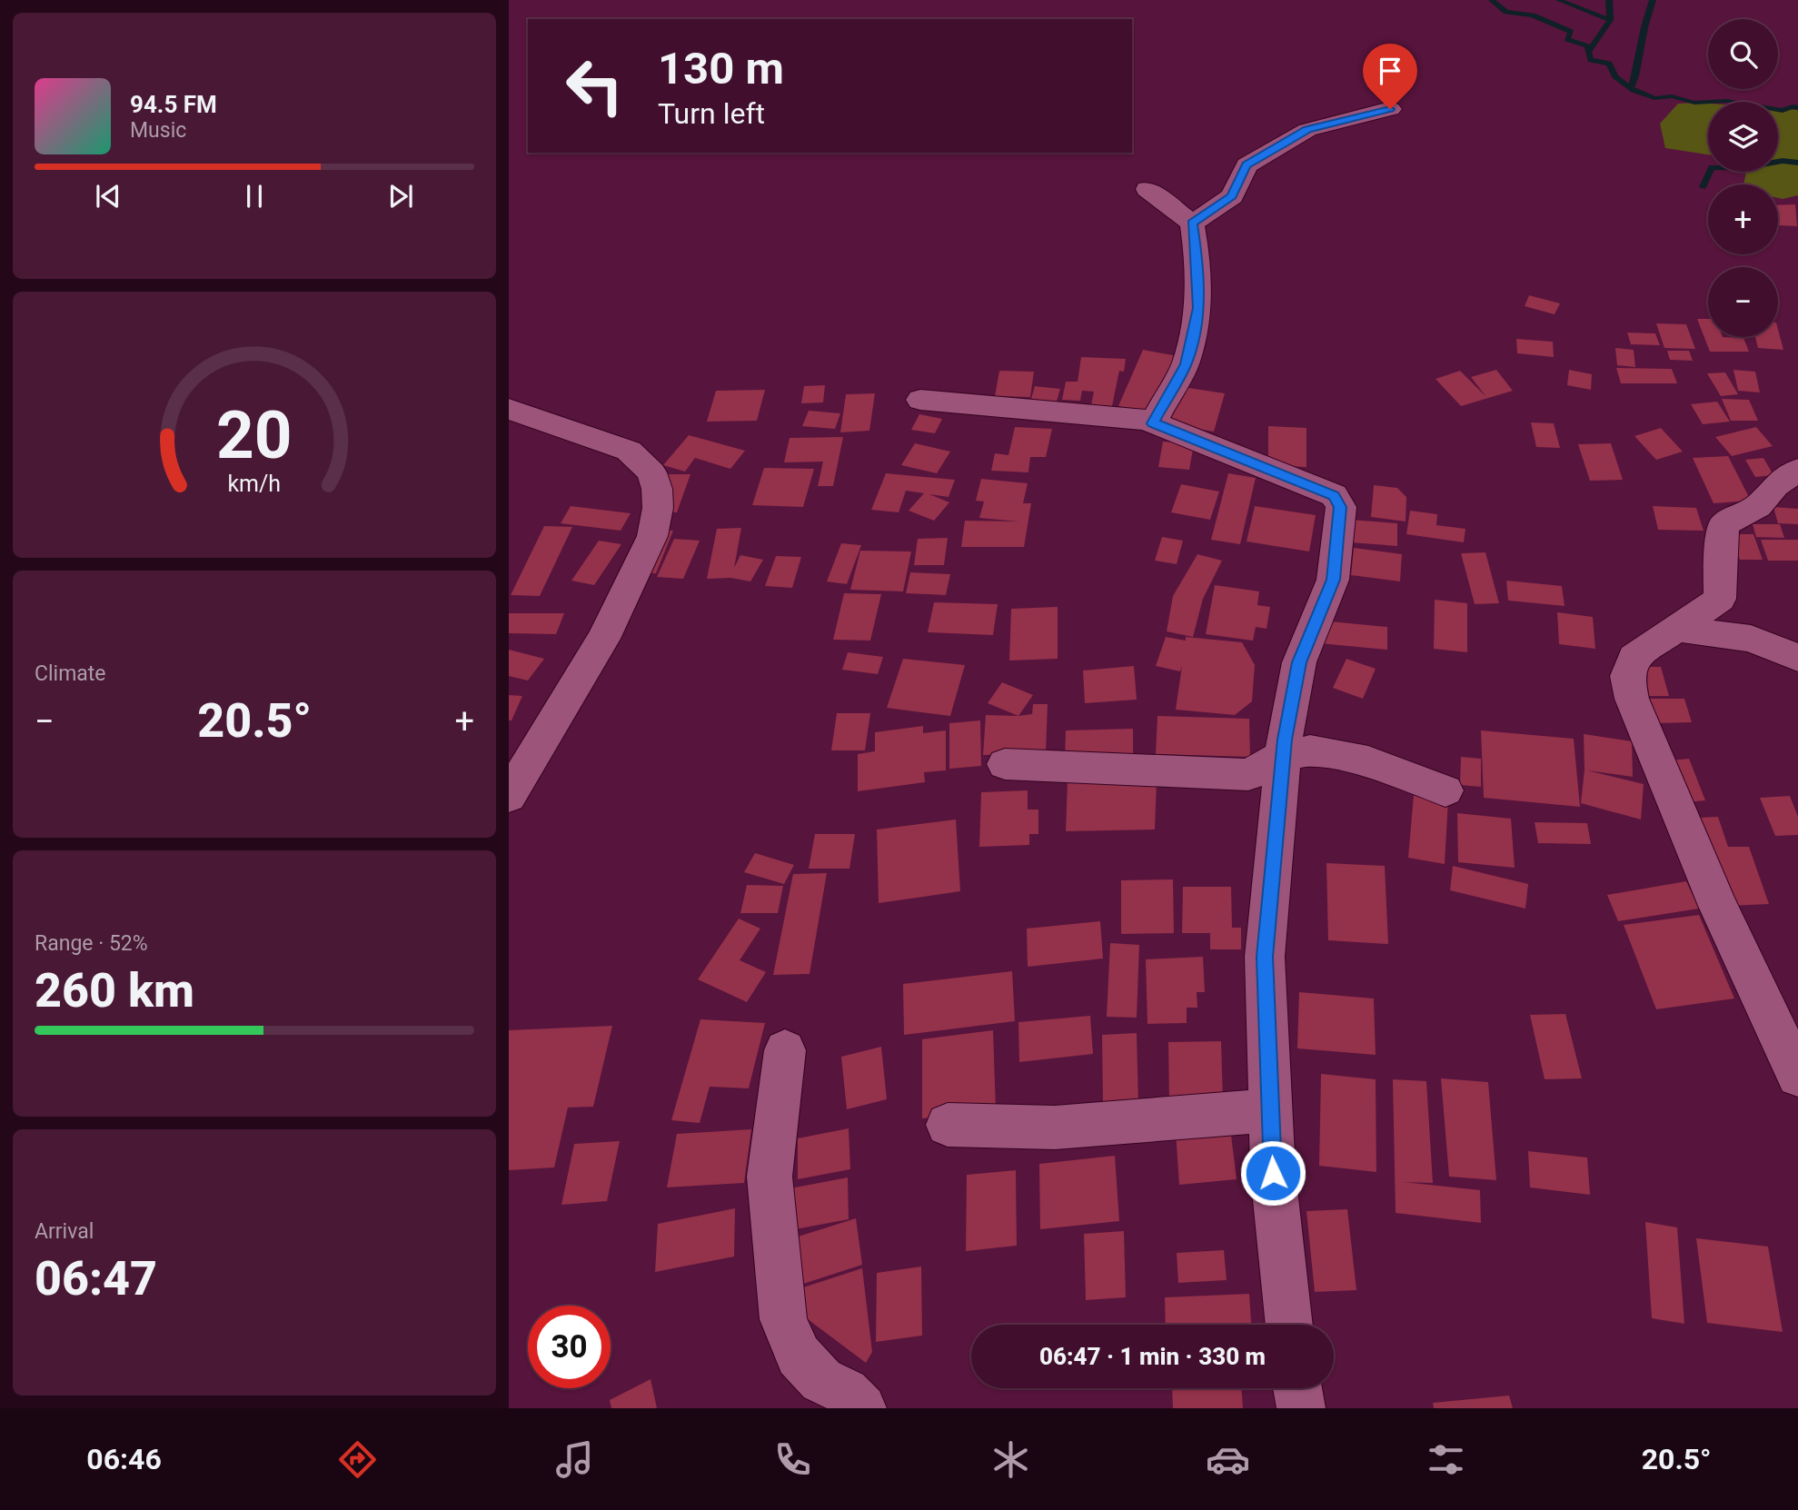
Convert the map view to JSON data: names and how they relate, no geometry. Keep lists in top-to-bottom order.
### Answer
{
  "page": {
    "map_buttons": ["+", "−"],
    "turn": ["130 m", "Turn left"],
    "song": ["94.5 FM", "Music"],
    "tile": [
      "Climate",
      ["Range · 52%", "260 km"],
      ["Arrival", "06:47"]
    ],
    "heat": ["−", "20.5°", "+"],
    "limit": "30",
    "trip": "06:47 · 1 min · 330 m",
    "tabs": ["06:46", "20.5°"],
    "gauge": ["20", "km/h"]
  }
}
